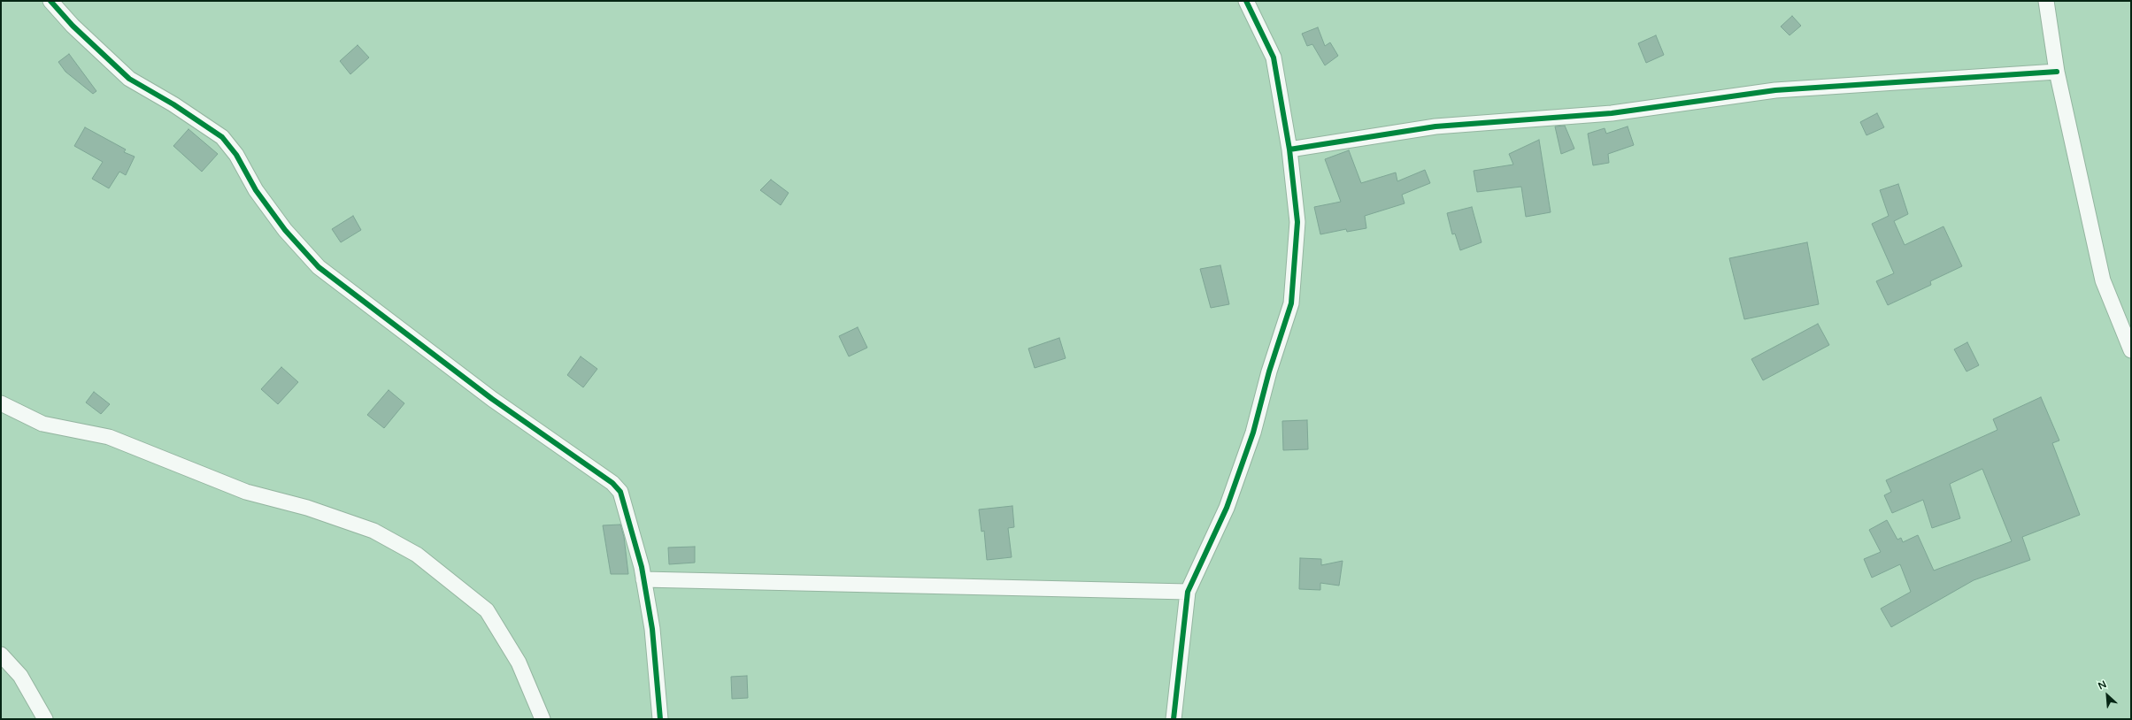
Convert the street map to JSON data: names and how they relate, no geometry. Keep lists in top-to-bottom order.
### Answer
{
  "north": "top left"
}
